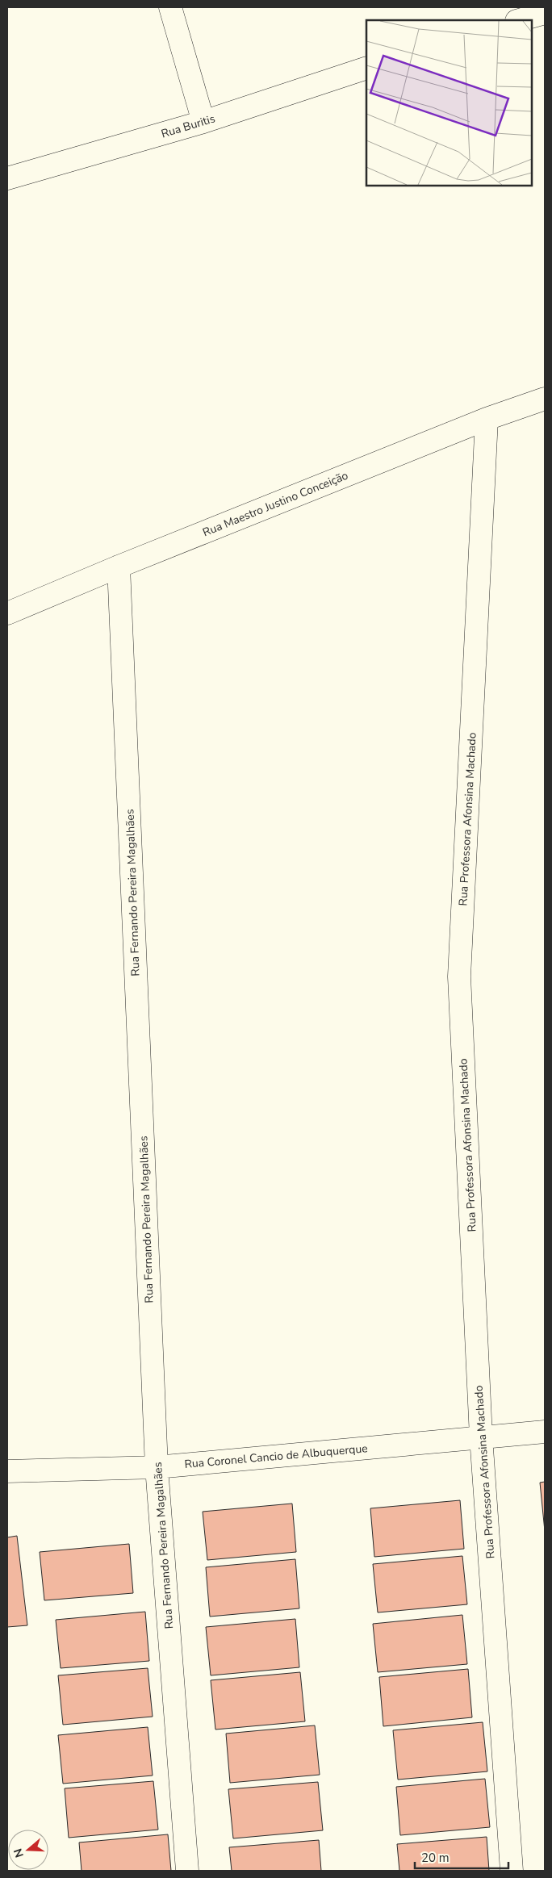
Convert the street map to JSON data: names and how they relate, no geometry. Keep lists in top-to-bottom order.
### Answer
{
  "streets": {
    "street": [
      "Rua Buritis",
      "Rua Maestro Justino Conceição",
      "Rua Professora Afonsina Machado",
      "Rua Fernando Pereira Magalhães",
      "Rua Coronel Cancio de Albuquerque"
    ]
  },
  "crossings": [
    ["Rua Maestro Justino Conceição", "Rua Professora Afonsina Machado"],
    ["Rua Maestro Justino Conceição", "Rua Fernando Pereira Magalhães"],
    ["Rua Professora Afonsina Machado", "Rua Coronel Cancio de Albuquerque"],
    ["Rua Fernando Pereira Magalhães", "Rua Coronel Cancio de Albuquerque"]
  ],
  "scale_bar": "20 m",
  "north": "left"
}
